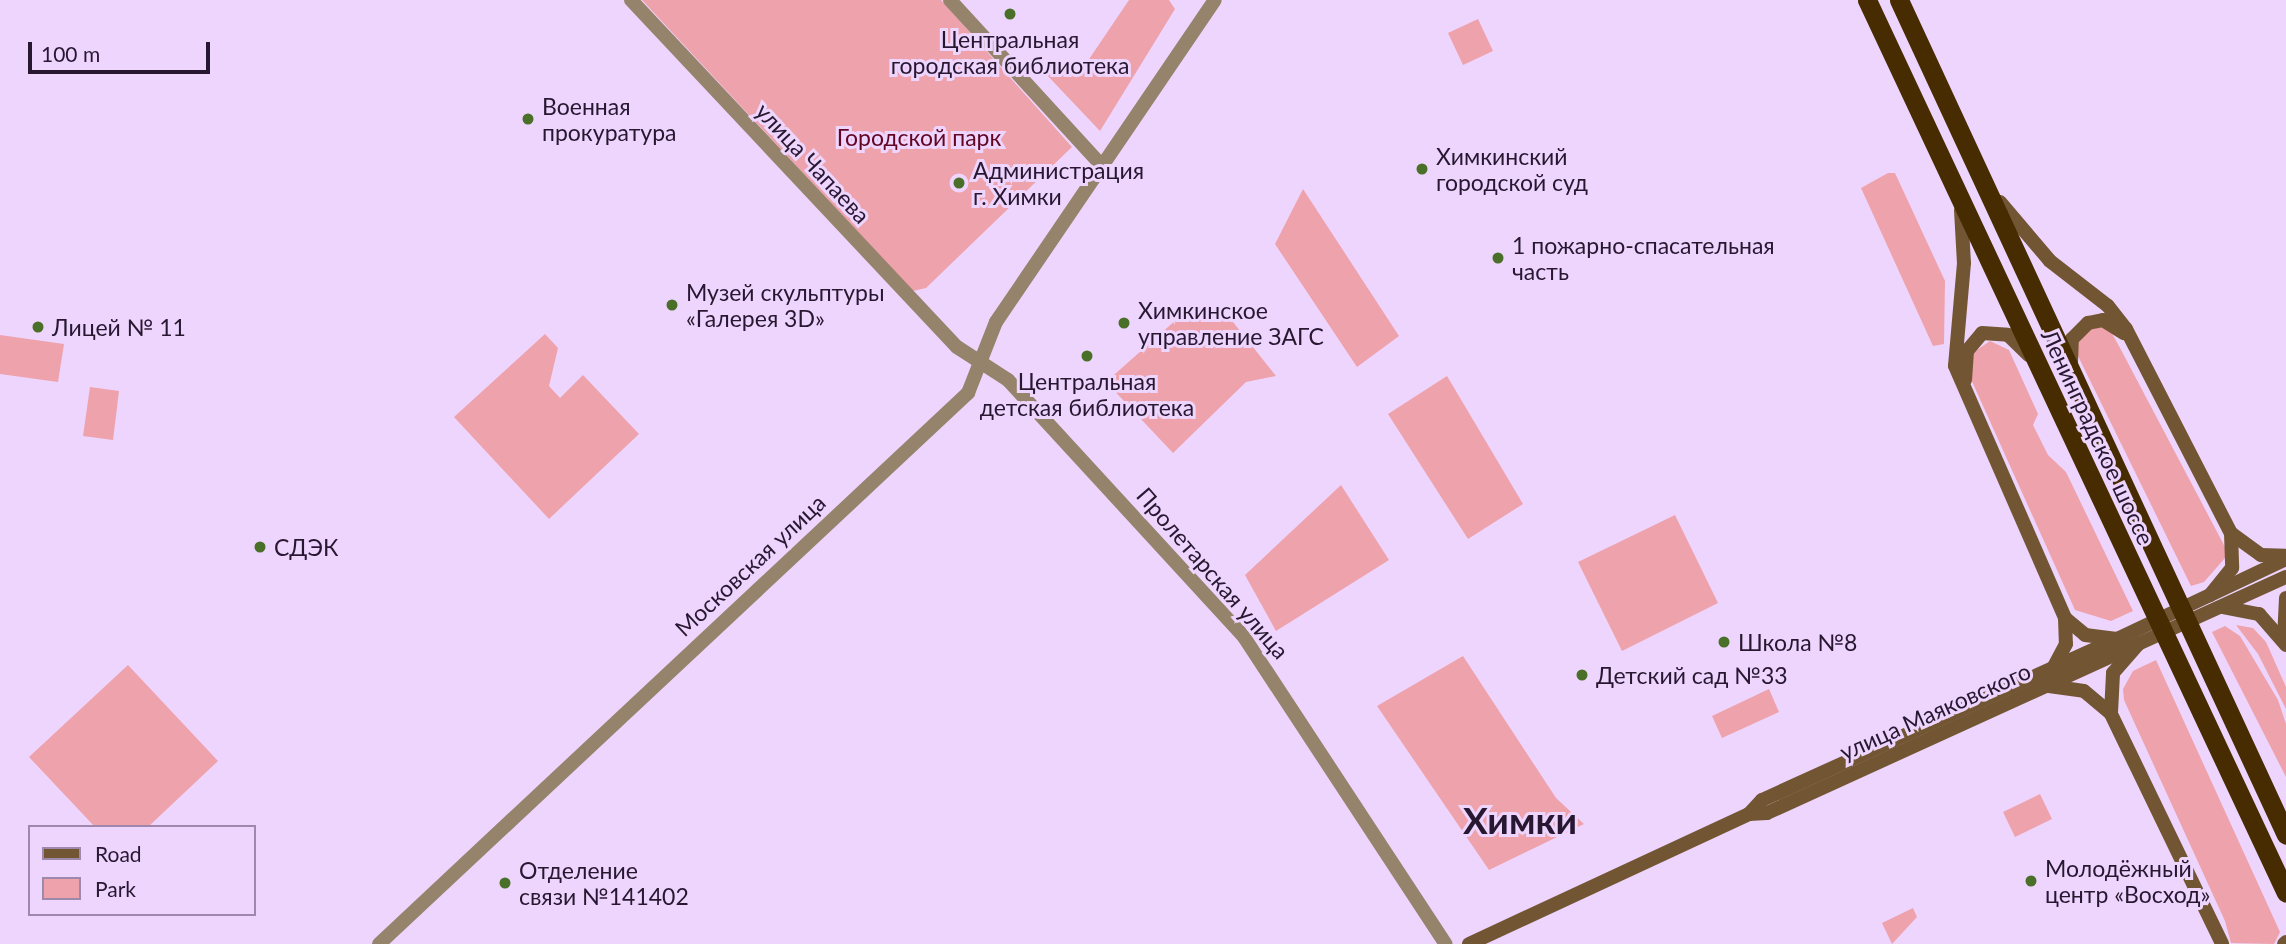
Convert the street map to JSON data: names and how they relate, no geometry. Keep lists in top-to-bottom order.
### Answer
{
  "streets": {
    "highway": ["Ленинградское шоссе"],
    "main road": ["улица Маяковского"],
    "street": ["улица Чапаева", "Московская улица", "Пролетарская улица"]
  },
  "crossings": [
    ["улица Чапаева", "Московская улица"],
    ["улица Чапаева", "Пролетарская улица"],
    ["Московская улица", "Пролетарская улица"]
  ],
  "districts": ["Химки"],
  "parks": ["Городской парк"],
  "places": [
    "Центральная городская библиотека",
    "Военная прокуратура",
    "Химкинский городской суд",
    "Администрация г. Химки",
    "1 пожарно-спасательная часть",
    "Музей скульптуры «Галерея 3D»",
    "Химкинское управление ЗАГС",
    "Лицей № 11",
    "Центральная детская библиотека",
    "СДЭК",
    "Школа №8",
    "Детский сад №33",
    "Молодёжный центр «Восход»",
    "Отделение связи №141402"
  ],
  "legend": ["Road", "Park"],
  "scale_bar": "100 m"
}
